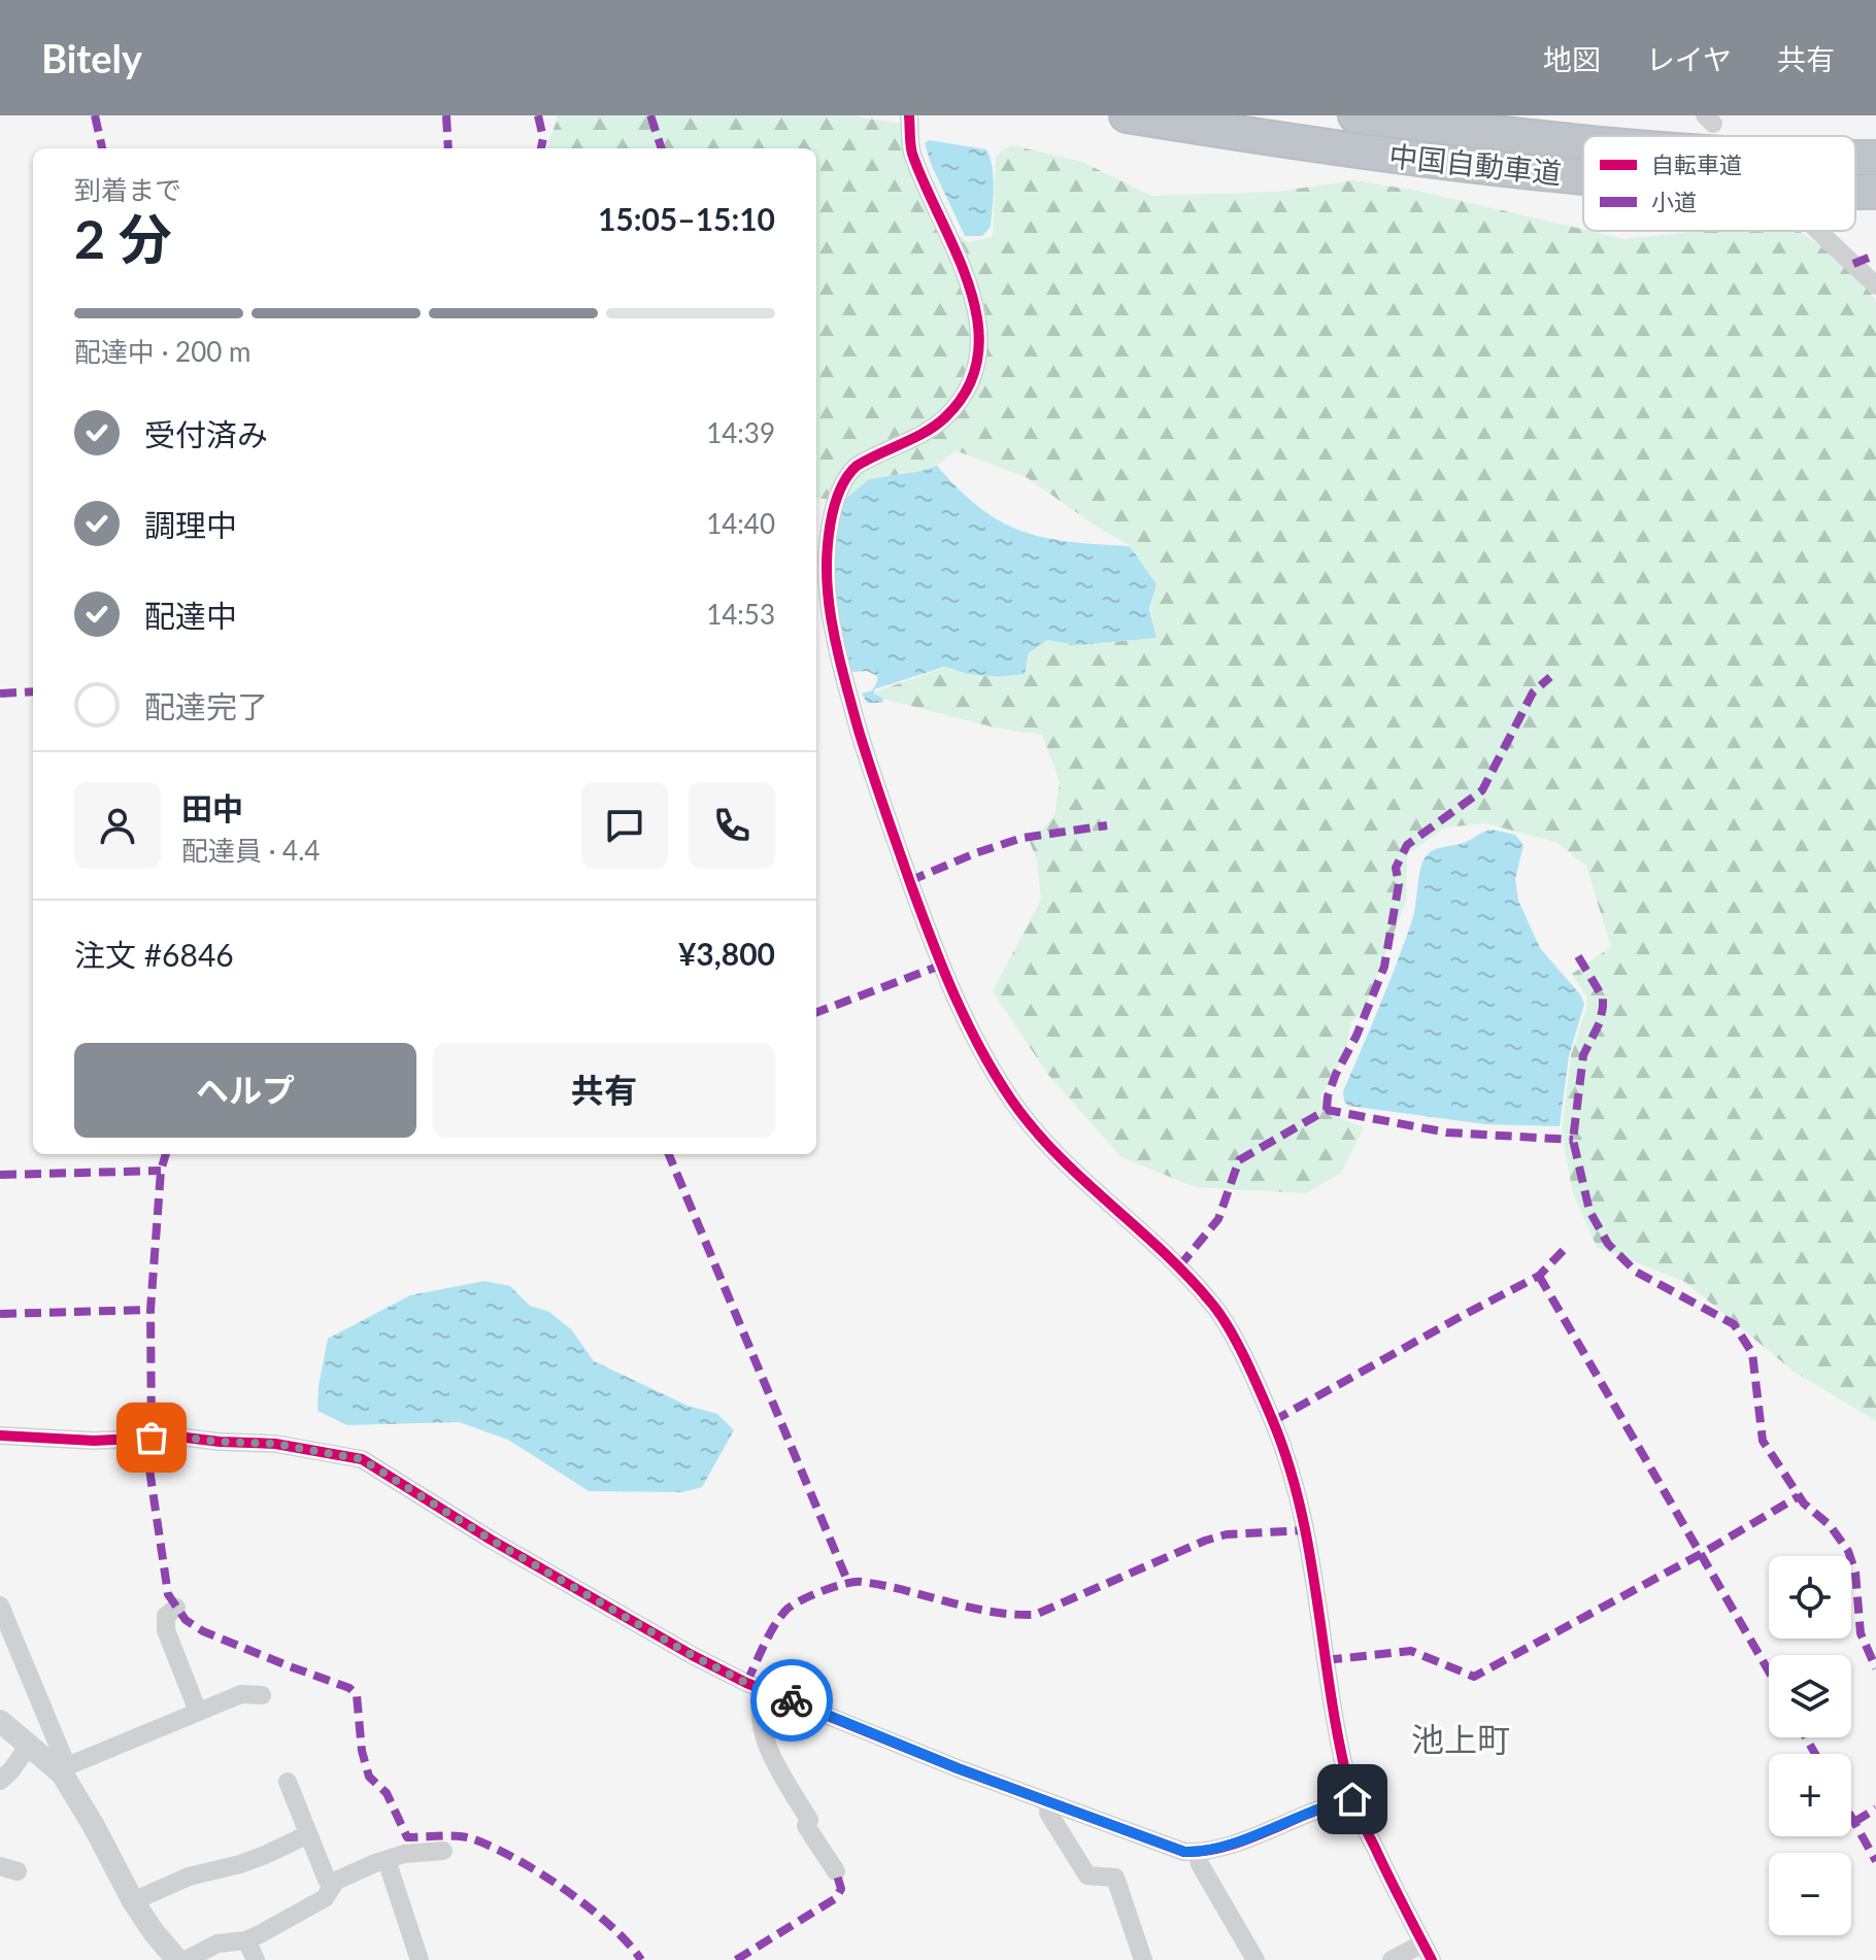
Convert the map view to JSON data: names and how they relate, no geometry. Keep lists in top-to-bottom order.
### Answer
{
  "streets": {
    "highway": ["中国自動車道"]
  },
  "districts": ["池上町"],
  "legend": ["自転車道", "小道"],
  "page": {
    "header": "Bitely",
    "nav": ["地図", "レイヤ", "共有"],
    "heading": ["2 分", "到着まで", "15:05–15:10"],
    "panel": [
      "田中",
      "配達員 · 4.4",
      "注文 #6846",
      "¥3,800"
    ],
    "bar": "配達中 · 200 m",
    "list": [
      ["受付済み", "14:39"],
      ["調理中", "14:40"],
      ["配達中", "14:53"],
      "配達完了"
    ],
    "buttons": ["ヘルプ", "共有"],
    "map_buttons": ["+", "−"]
  }
}
